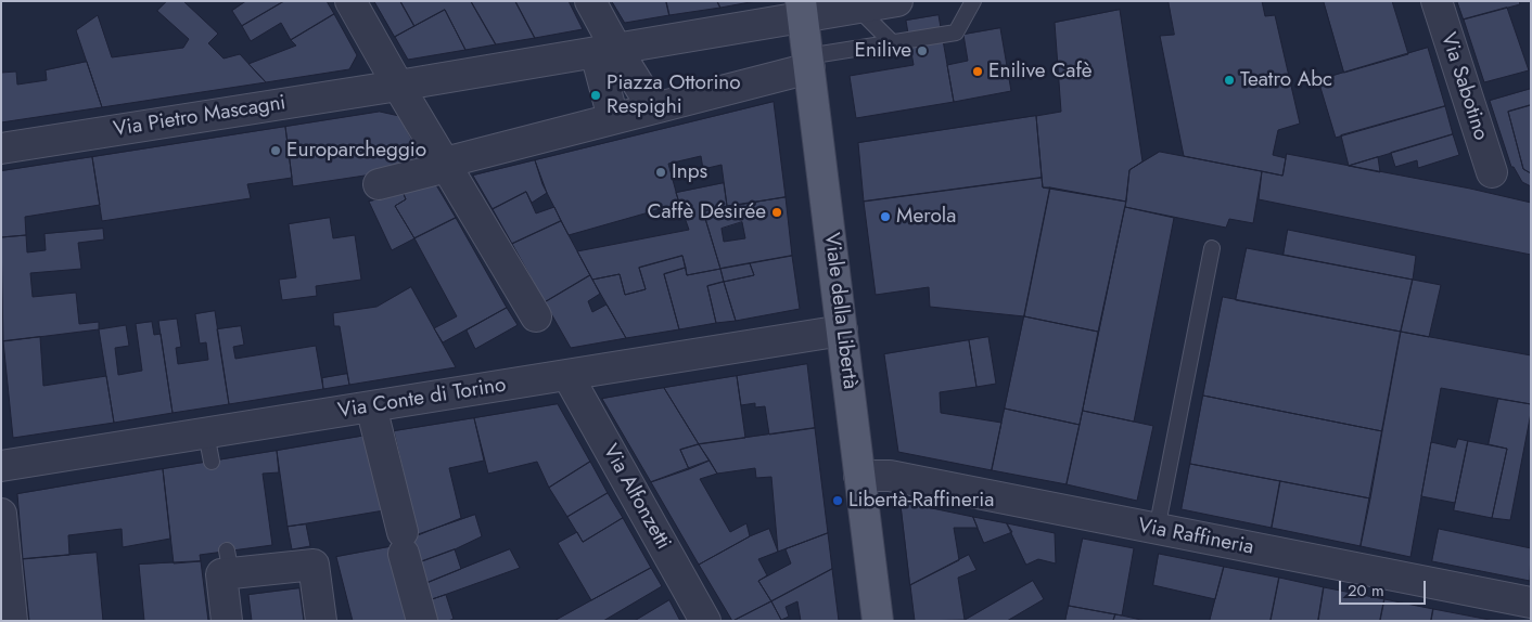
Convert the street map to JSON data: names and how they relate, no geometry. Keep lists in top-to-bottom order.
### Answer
{
  "streets": {
    "main road": ["Viale della Libertà"],
    "street": [
      "Via Sabotino",
      "Via Pietro Mascagni",
      "Via Conte di Torino",
      "Via Alfonzetti",
      "Via Raffineria"
    ]
  },
  "crossings": [
    ["Via Pietro Mascagni", "Viale della Libertà"],
    ["Viale della Libertà", "Via Conte di Torino"],
    ["Viale della Libertà", "Via Raffineria"],
    ["Via Conte di Torino", "Via Alfonzetti"]
  ],
  "places": [
    "Enilive",
    "Enilive Cafè",
    "Teatro Abc",
    "Piazza Ottorino Respighi",
    "Europarcheggio",
    "Inps",
    "Caffè Désirée",
    "Merola",
    "Libertà-Raffineria"
  ],
  "scale_bar": "20 m"
}
